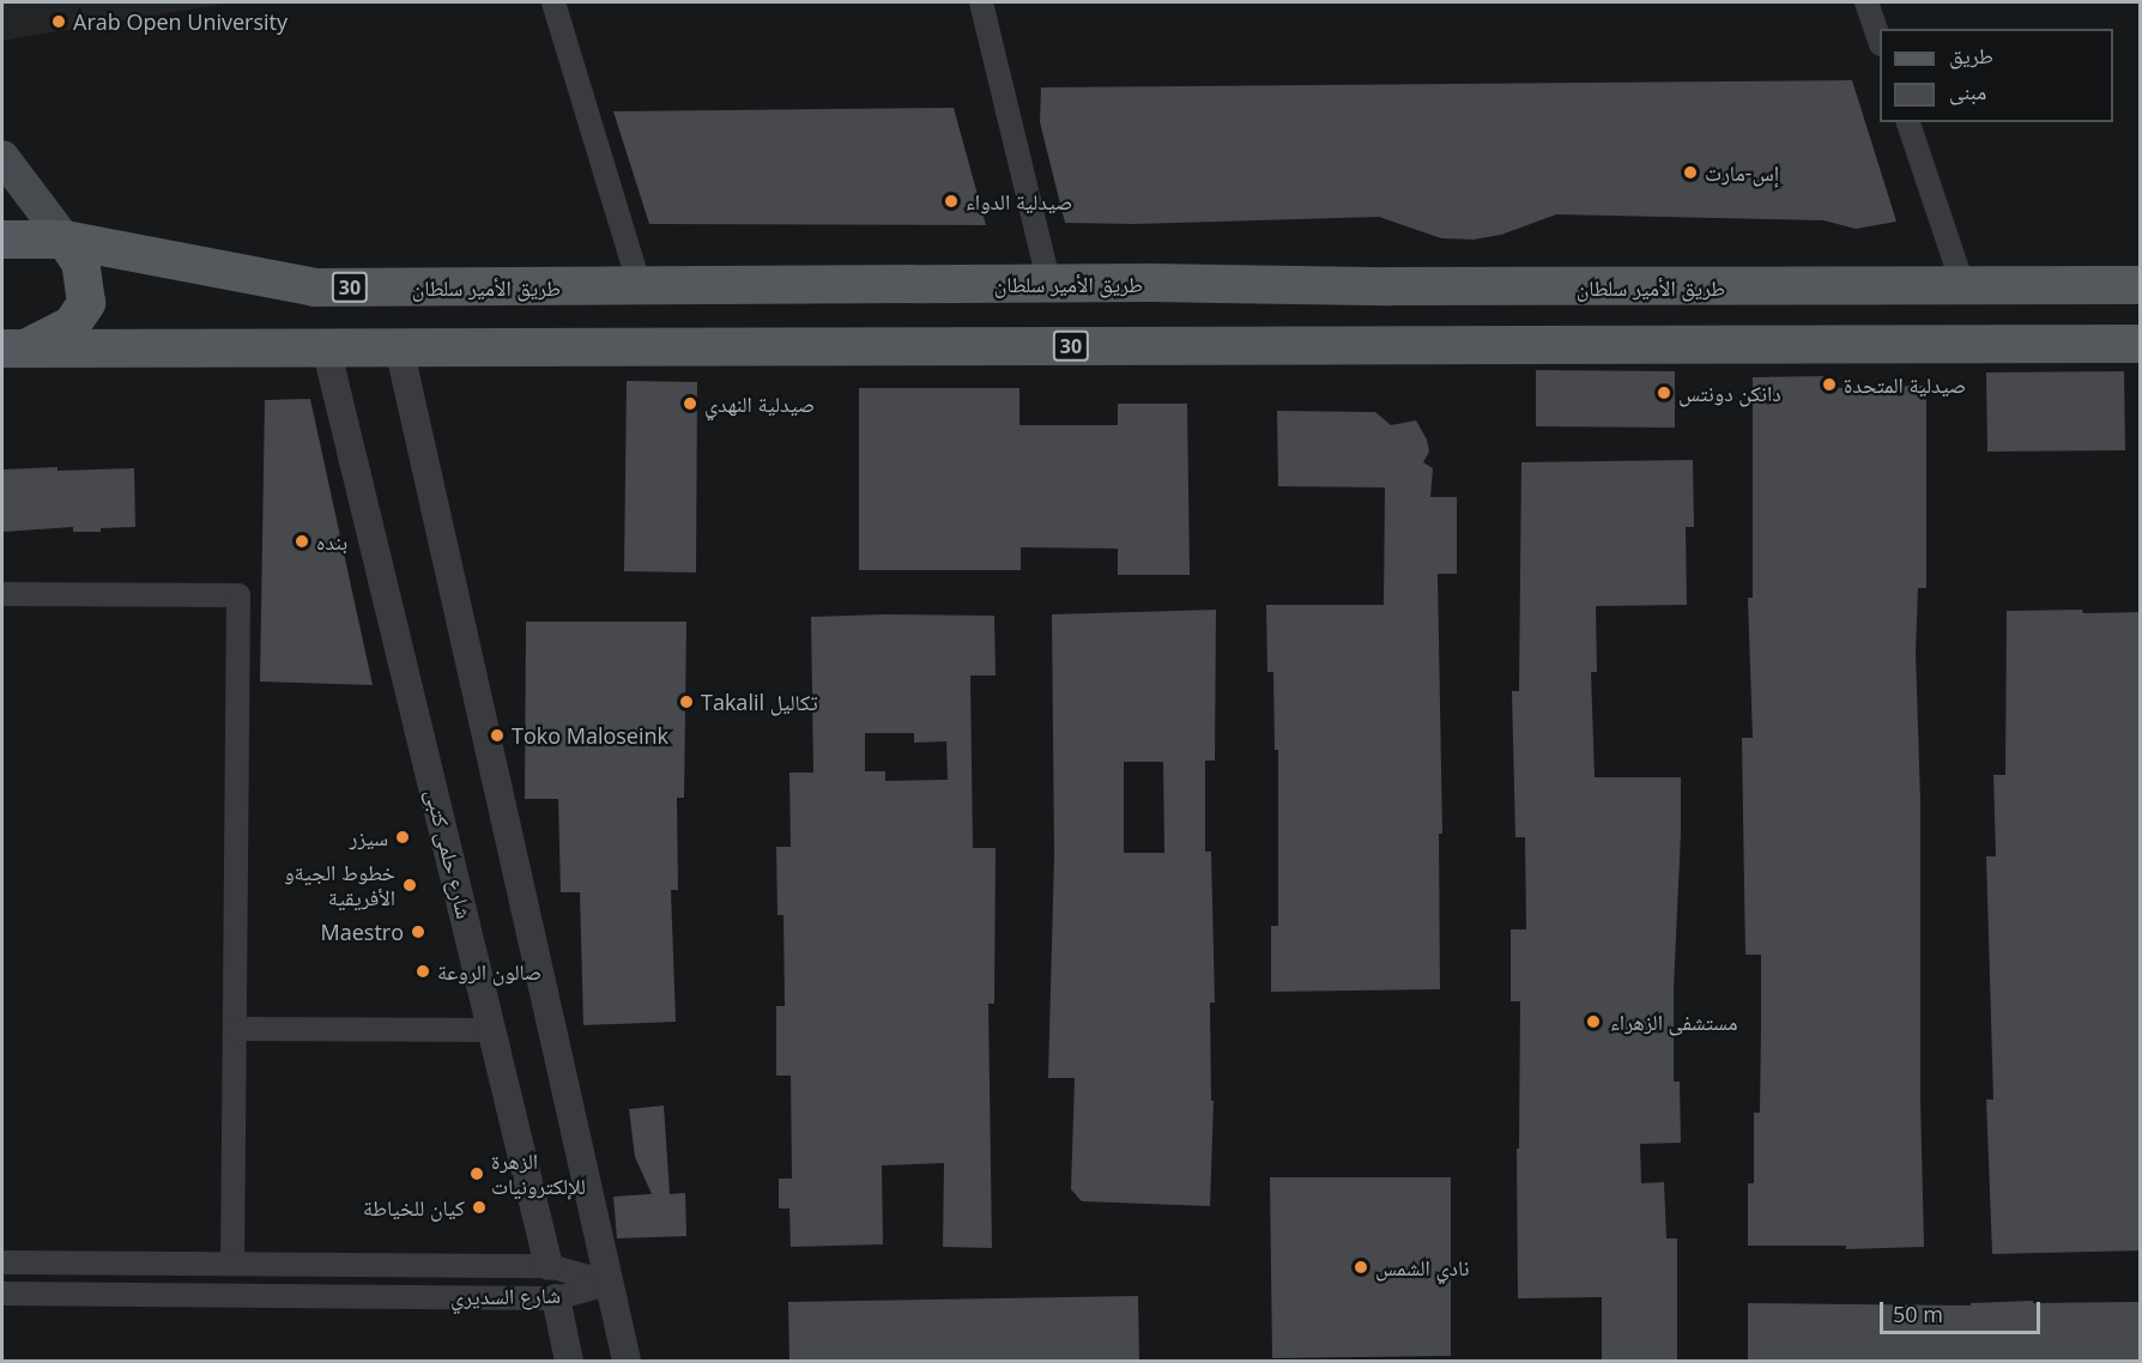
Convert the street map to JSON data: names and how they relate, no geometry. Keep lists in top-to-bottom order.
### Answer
{
  "streets": {
    "main road": ["طريق الأمير سلطان", "30"],
    "street": ["شارع حلمى كتبى", "شارع السديري"]
  },
  "crossings": [
    ["30", "شارع حلمى كتبى"],
    ["شارع حلمى كتبى", "شارع السديري"]
  ],
  "places": [
    "Arab Open University",
    "إس-مارت",
    "صيدلية الدواء",
    "صيدلية المتحدة",
    "دانكن دونتس",
    "صيدلية النهدي",
    "بنده",
    "Takalil تكاليل",
    "Toko Maloseink",
    "سيزر",
    "خطوط الجيةو الأفريقية",
    "Maestro",
    "صالون الروعة",
    "مستشفى الزهراء",
    "الزهرة للإلكترونيات",
    "كيان للخياطة",
    "نادي الشمس"
  ],
  "legend": ["طريق", "مبنى"],
  "scale_bar": "50 m"
}
